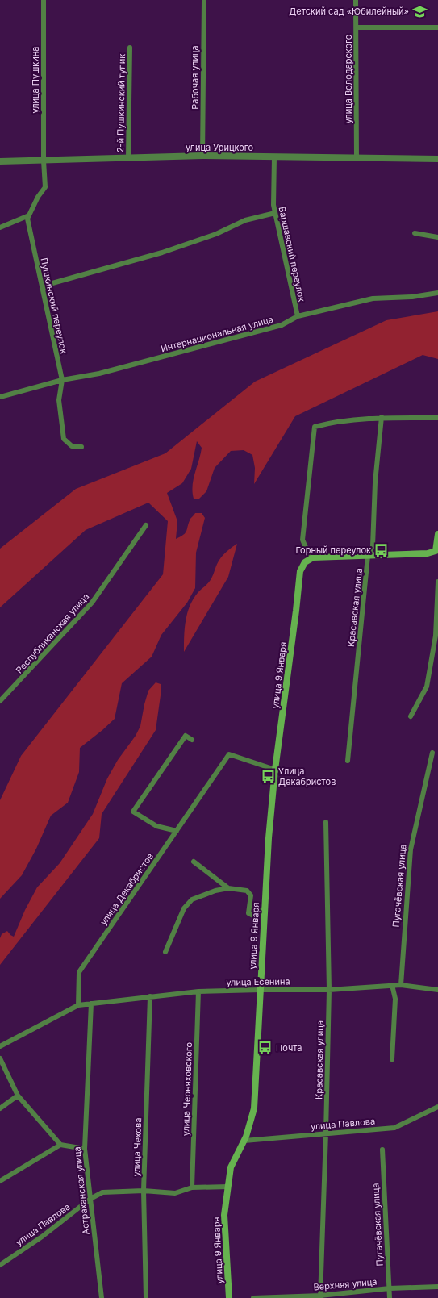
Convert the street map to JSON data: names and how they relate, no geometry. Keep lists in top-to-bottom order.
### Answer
{
  "streets": {
    "main road": ["улица 9 Января"],
    "street": [
      "Рабочая улица",
      "улица Володарского",
      "улица Пушкина",
      "2-й Пушкинский тупик",
      "улица Урицкого",
      "Варшавский переулок",
      "Пушкинский переулок",
      "Интернациональная улица",
      "Красавская улица",
      "Республиканская улица",
      "Пугачёвская улица",
      "улица Декабристов",
      "улица Есенина",
      "улица Черняховского",
      "улица Павлова",
      "улица Чехова",
      "Астраханская улица",
      "Верхняя улица"
    ]
  },
  "crossings": [
    ["Рабочая улица", "улица Урицкого"],
    ["улица Володарского", "улица Урицкого"],
    ["улица Пушкина", "улица Урицкого"],
    ["улица Пушкина", "Пушкинский переулок"],
    ["2-й Пушкинский тупик", "улица Урицкого"],
    ["улица Урицкого", "Варшавский переулок"],
    ["улица Урицкого", "Пушкинский переулок"],
    ["Варшавский переулок", "Интернациональная улица"],
    ["Пушкинский переулок", "Интернациональная улица"],
    ["Красавская улица", "улица Есенина"],
    ["Красавская улица", "улица Павлова"],
    ["Красавская улица", "Верхняя улица"],
    ["улица 9 Января", "улица Декабристов"],
    ["улица 9 Января", "улица Есенина"],
    ["улица 9 Января", "улица Павлова"],
    ["Пугачёвская улица", "улица Есенина"],
    ["Пугачёвская улица", "Верхняя улица"],
    ["улица Декабристов", "улица Есенина"],
    ["улица Есенина", "улица Черняховского"],
    ["улица Есенина", "улица Чехова"],
    ["улица Есенина", "Астраханская улица"],
    ["улица Черняховского", "улица Павлова"],
    ["улица Павлова", "улица Чехова"],
    ["улица Павлова", "Астраханская улица"]
  ],
  "places": {
    "school or university": ["Детский сад «Юбилейный»"],
    "bus stop": ["Горный переулок", "Улица Декабристов", "Почта"]
  }
}
